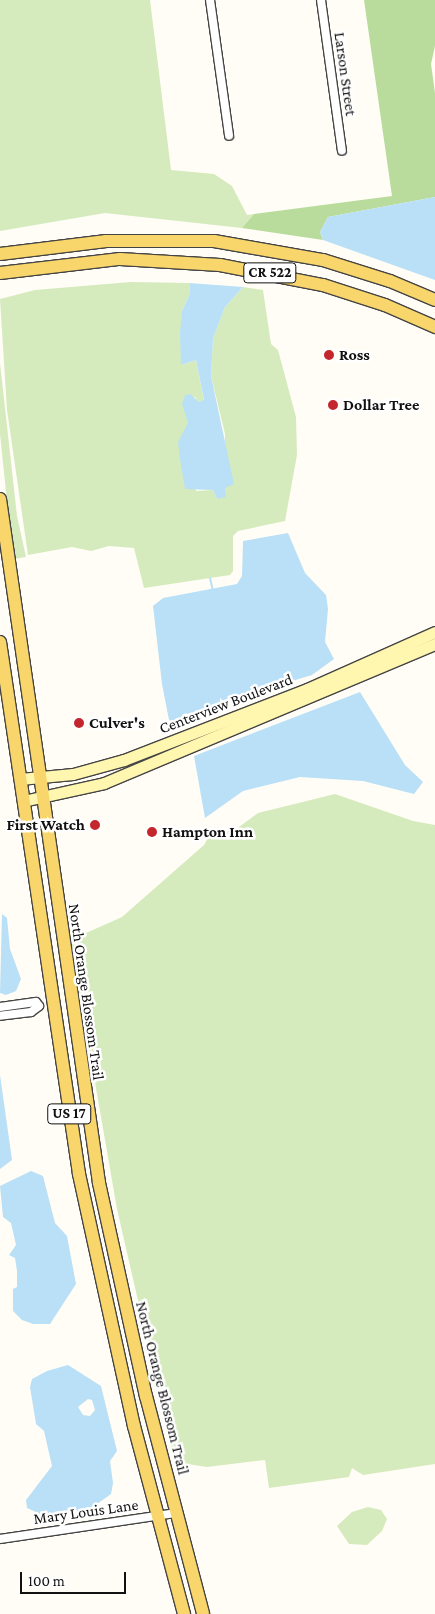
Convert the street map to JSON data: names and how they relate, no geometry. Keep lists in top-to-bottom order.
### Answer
{
  "streets": {
    "main road": ["CR 522", "North Orange Blossom Trail", "US 17"],
    "street": ["Larson Street", "Centerview Boulevard", "Mary Louis Lane"]
  },
  "crossings": [
    ["Centerview Boulevard", "North Orange Blossom Trail"],
    ["Centerview Boulevard", "US 17"],
    ["North Orange Blossom Trail", "US 17"],
    ["North Orange Blossom Trail", "Mary Louis Lane"],
    ["US 17", "Mary Louis Lane"]
  ],
  "places": [
    "Ross",
    "Dollar Tree",
    "Culver's",
    "First Watch",
    "Hampton Inn"
  ],
  "scale_bar": "100 m"
}
